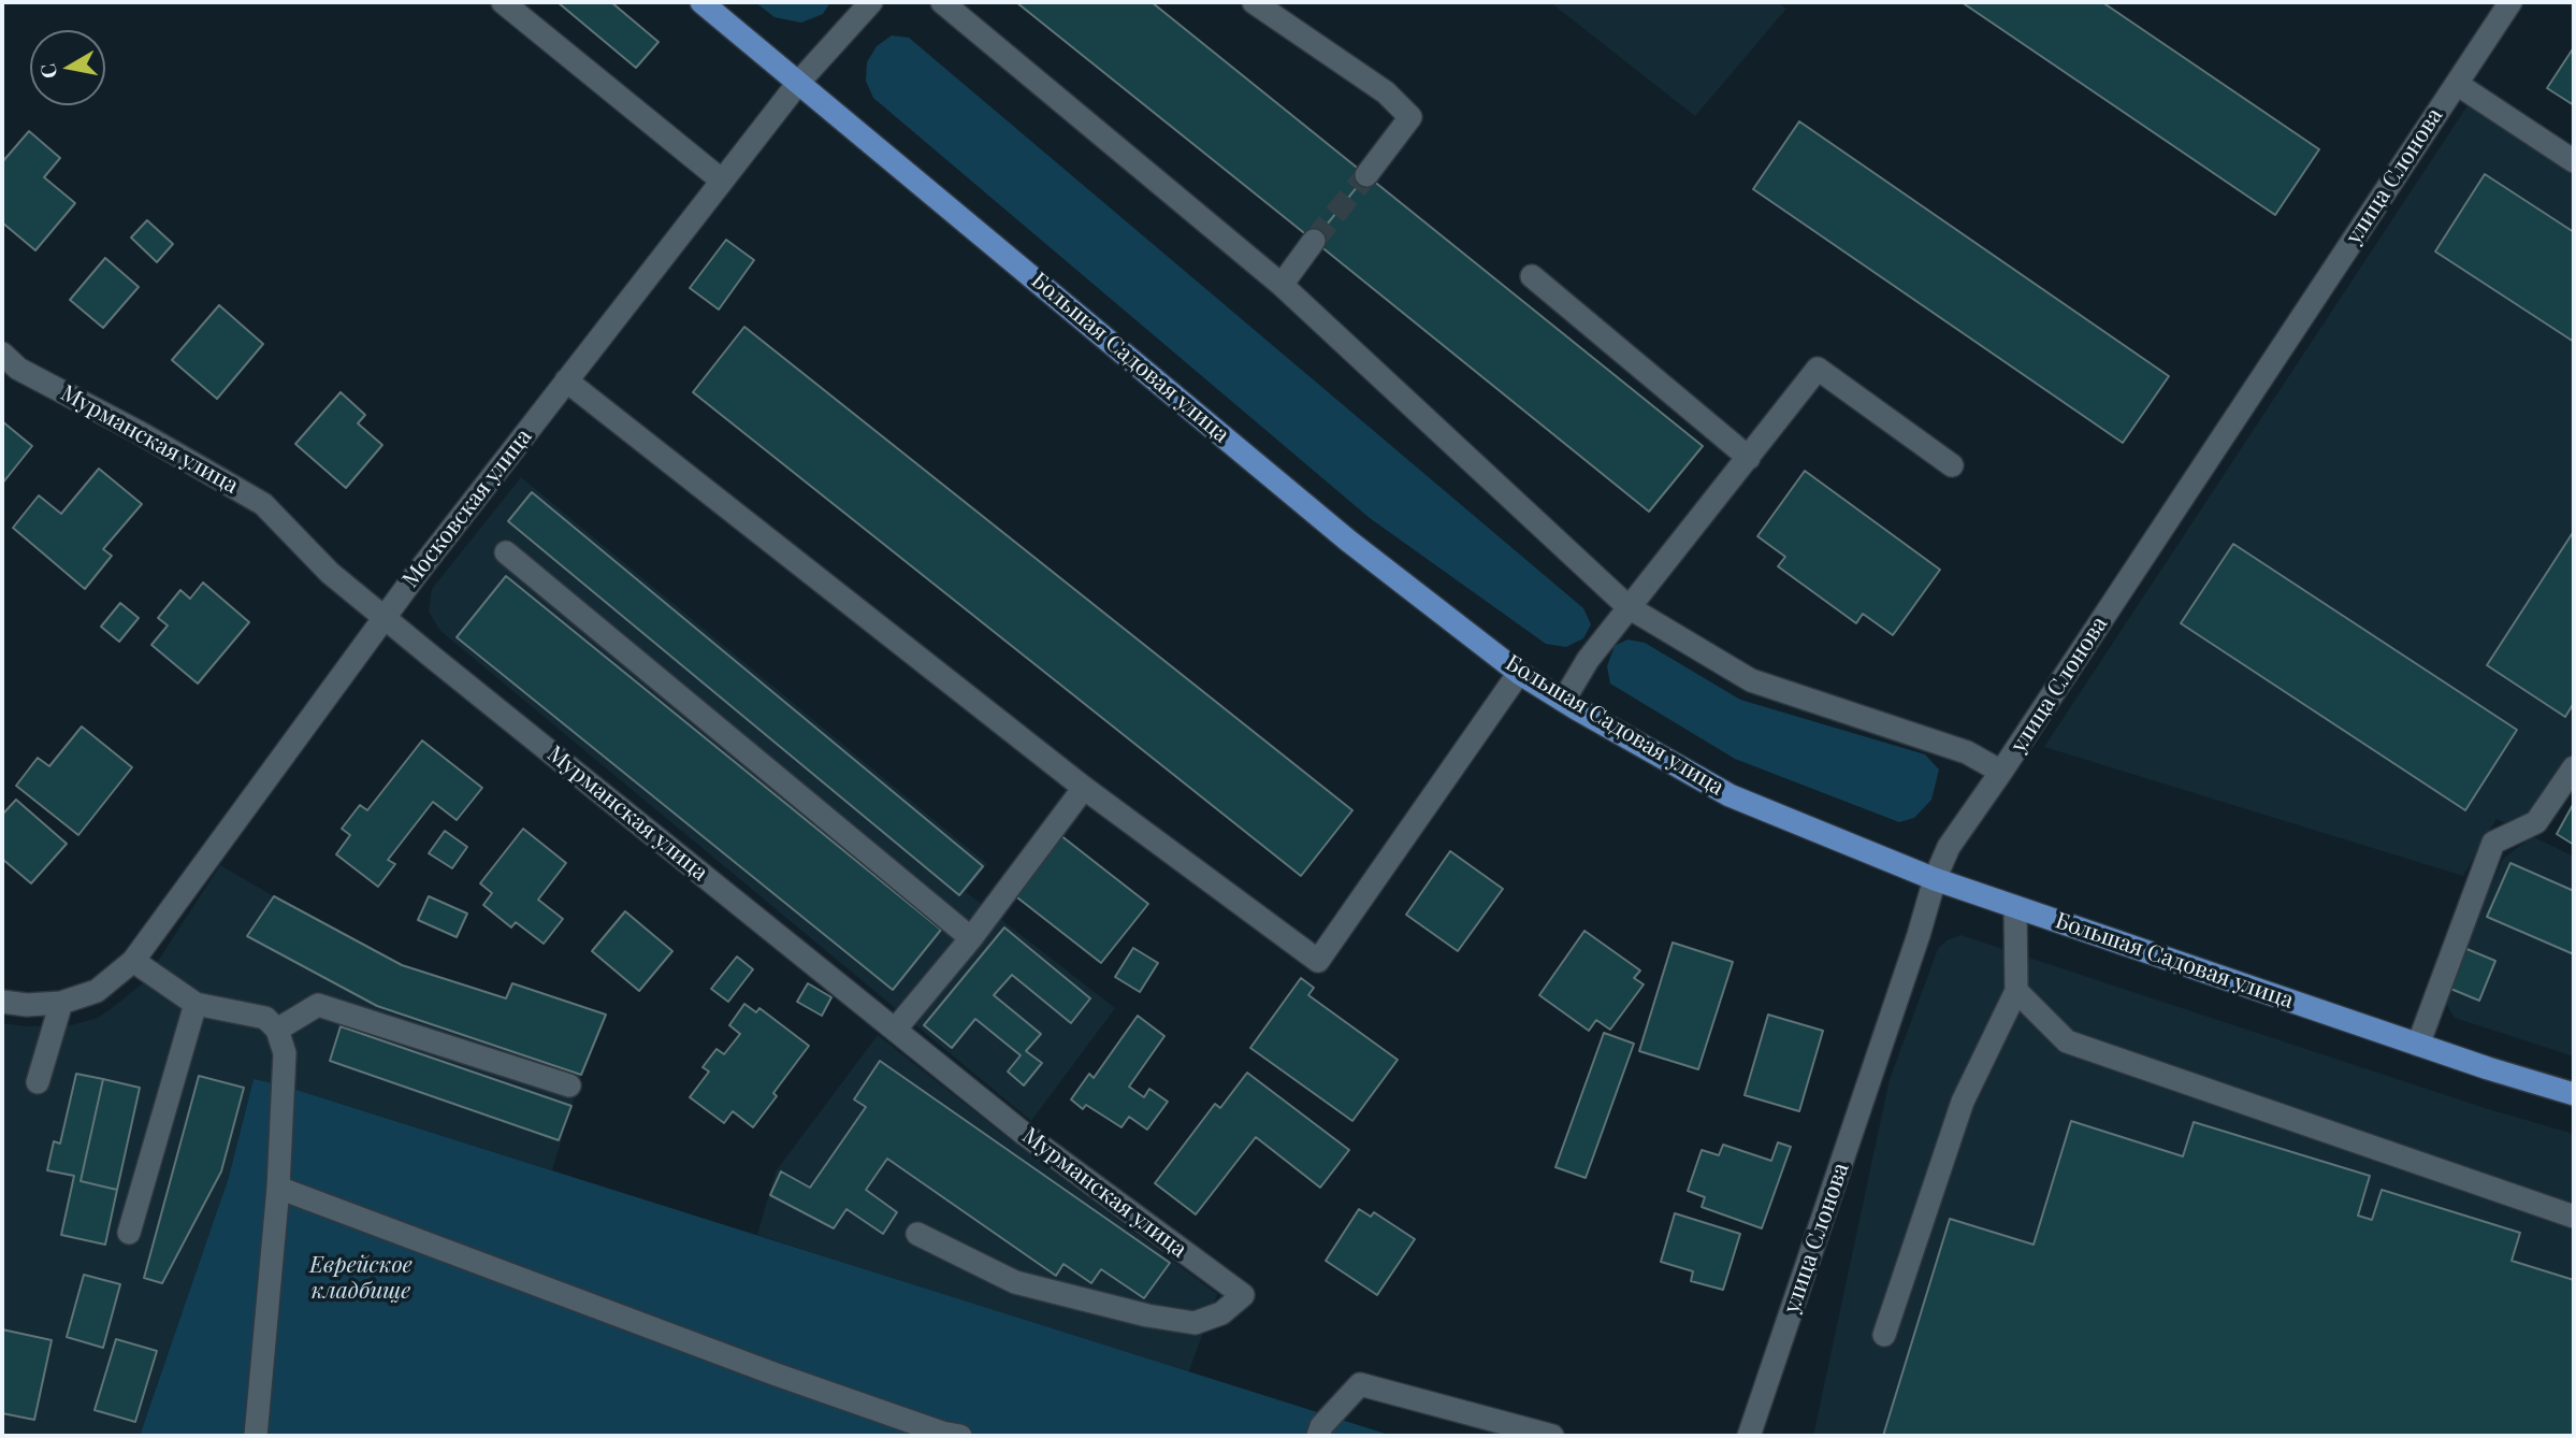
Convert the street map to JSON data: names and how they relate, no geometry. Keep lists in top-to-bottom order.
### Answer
{
  "streets": {
    "main road": ["Большая Садовая улица"],
    "street": ["улица Слонова", "Мурманская улица", "Московская улица"]
  },
  "crossings": [
    ["улица Слонова", "Большая Садовая улица"],
    ["Большая Садовая улица", "Московская улица"],
    ["Мурманская улица", "Московская улица"]
  ],
  "parks": ["Еврейское кладбище"],
  "north": "left"
}
